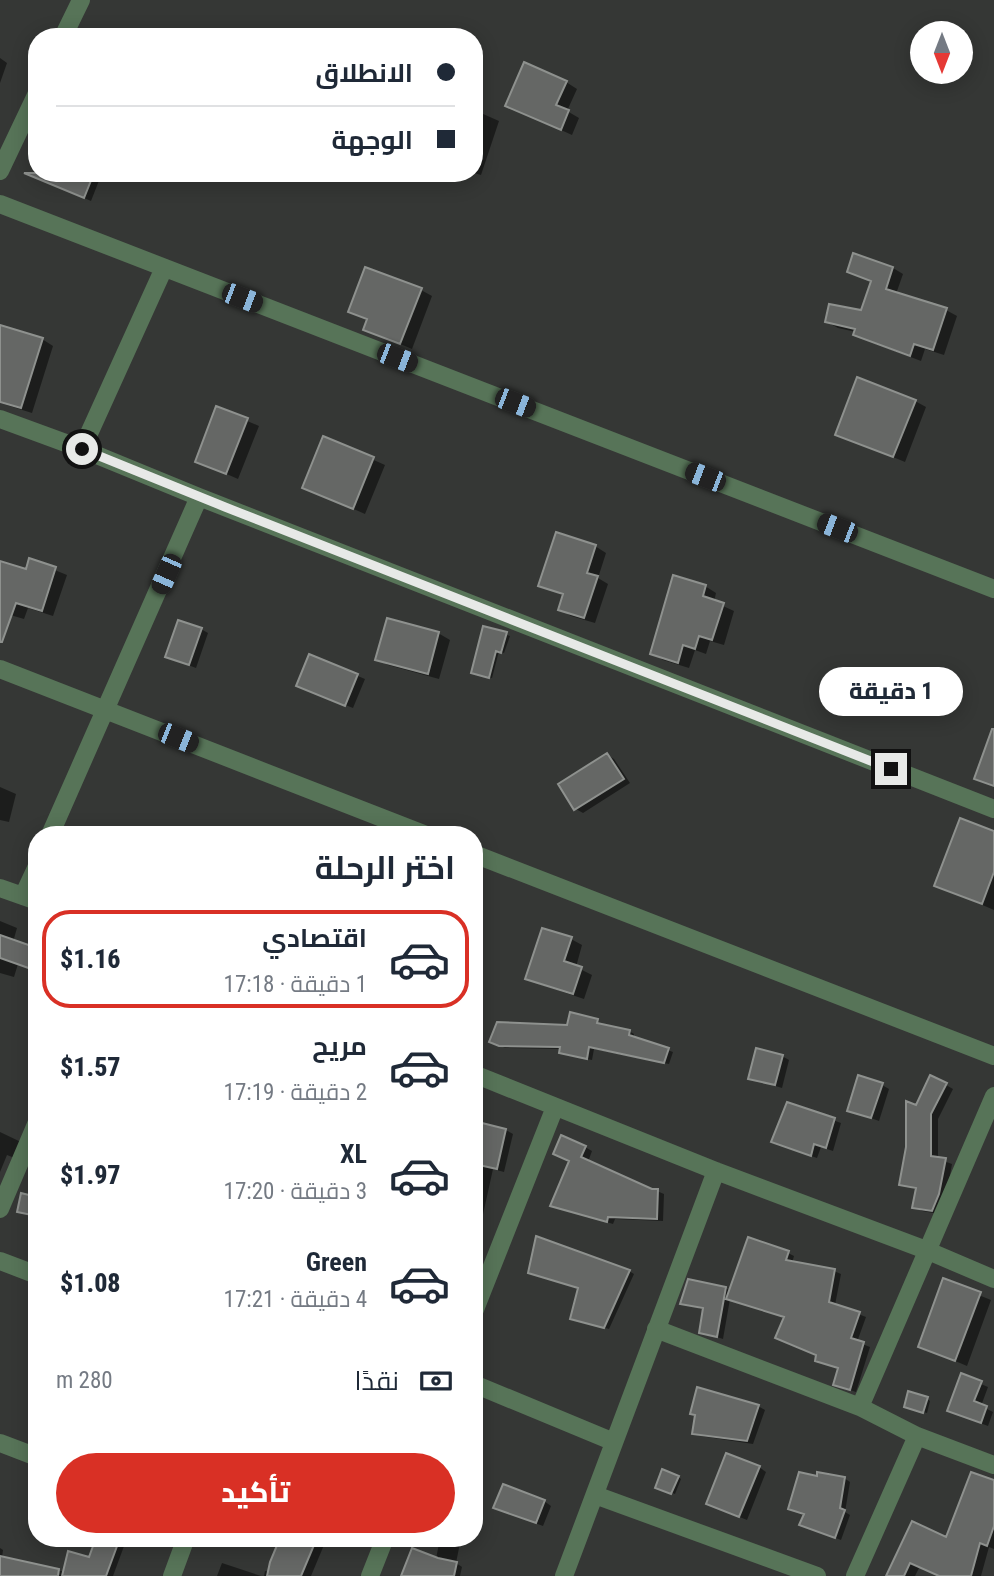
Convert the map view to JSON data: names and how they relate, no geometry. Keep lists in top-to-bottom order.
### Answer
{
  "north": "bottom",
  "page": {
    "banner": ["الانطلاق", "الوجهة"],
    "bubble": "1 دقيقة",
    "heading": "اختر الرحلة",
    "list": [
      {
        "name": "اقتصادي",
        "note": "1 دقيقة · 17:18",
        "value": "$1.16"
      },
      {
        "name": "مريح",
        "note": "2 دقيقة · 17:19",
        "value": "$1.57"
      },
      {
        "name": "XL",
        "note": "3 دقيقة · 17:20",
        "value": "$1.97"
      },
      {
        "name": "Green",
        "note": "4 دقيقة · 17:21",
        "value": "$1.08"
      }
    ],
    "pay": ["نقدًا", "280 m"],
    "buttons": "تأكيد"
  }
}
